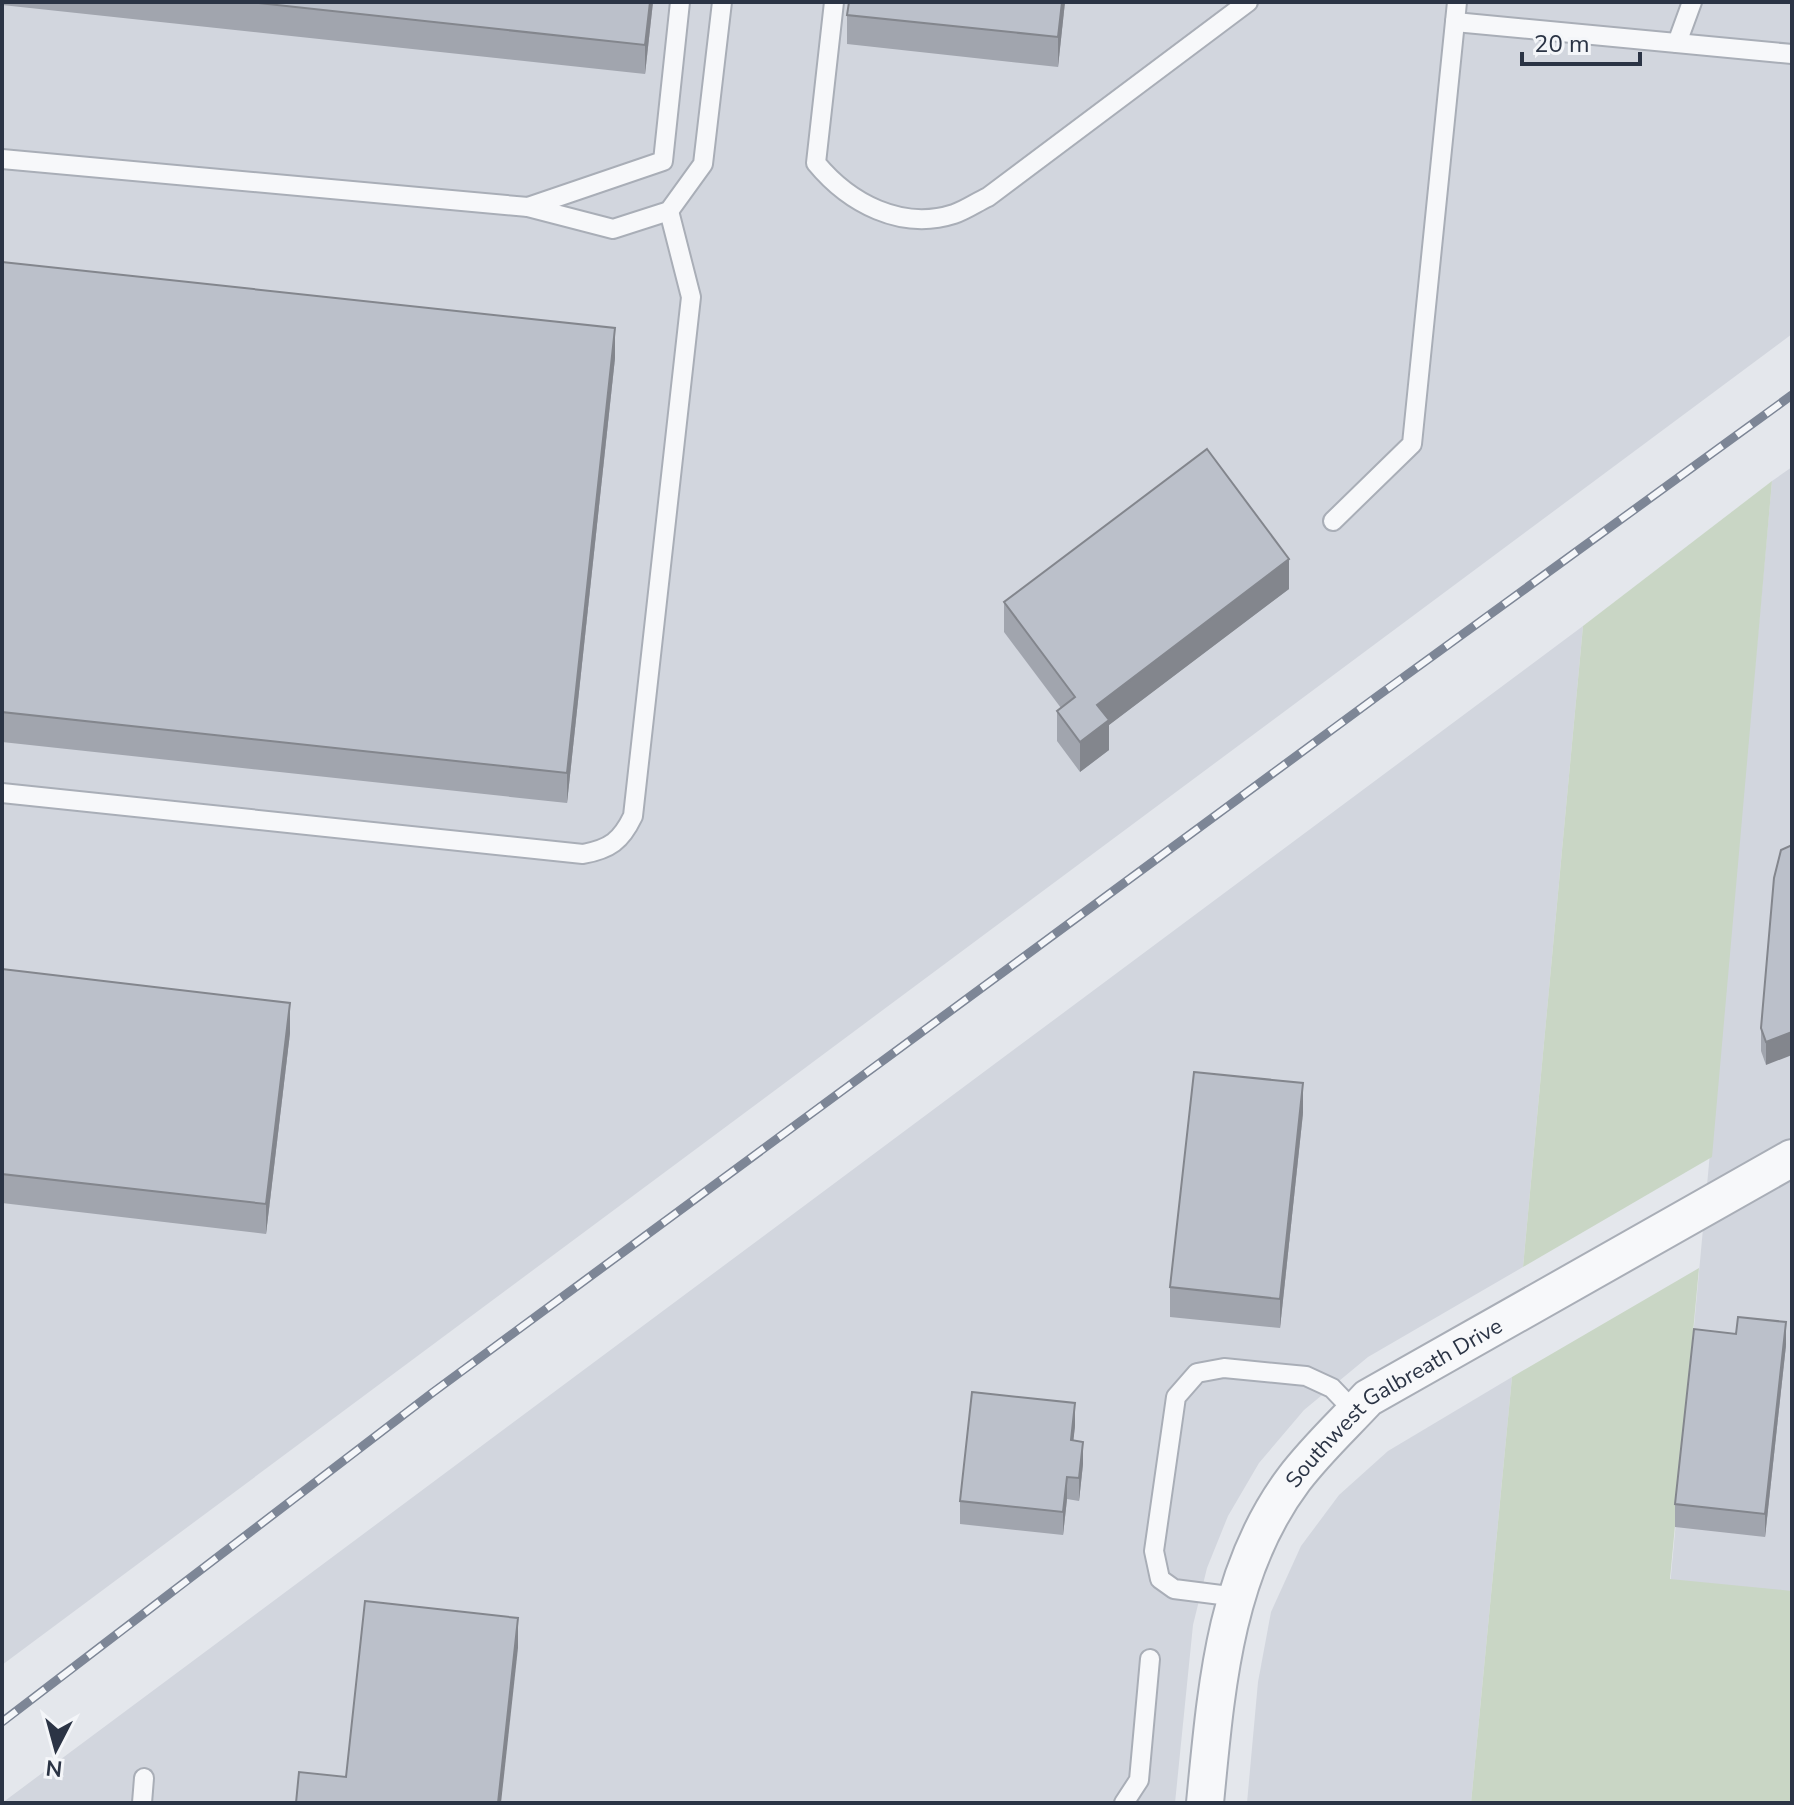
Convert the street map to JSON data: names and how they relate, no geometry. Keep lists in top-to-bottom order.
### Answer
{
  "streets": {
    "street": ["Southwest Galbreath Drive"]
  },
  "scale_bar": "20 m",
  "north": "bottom"
}
